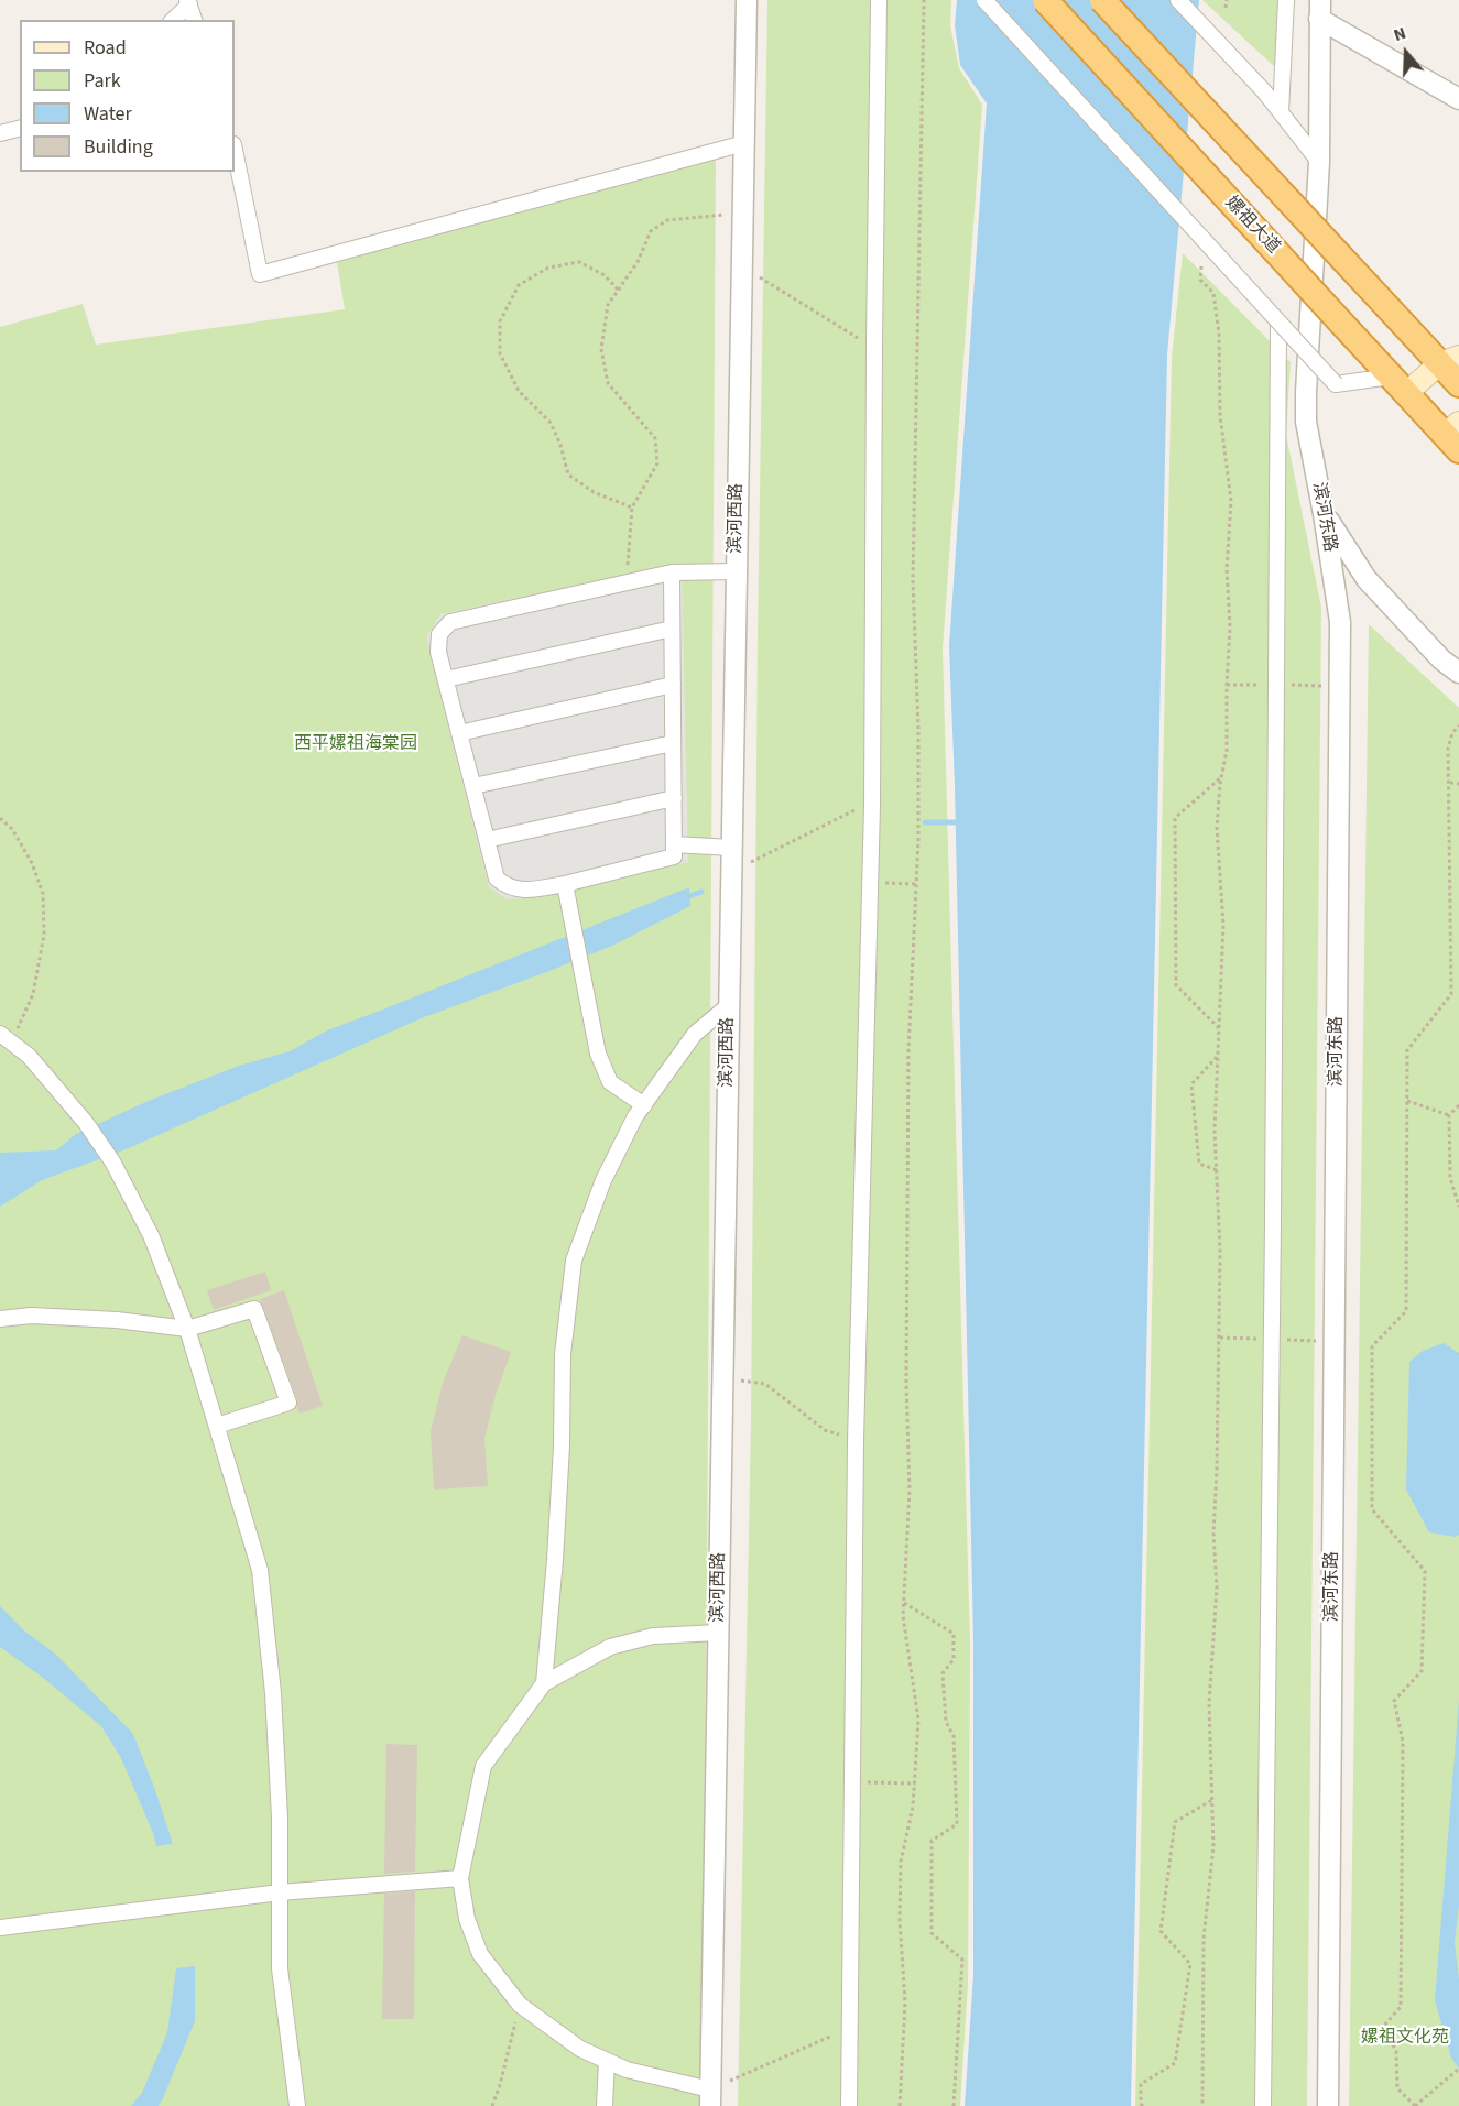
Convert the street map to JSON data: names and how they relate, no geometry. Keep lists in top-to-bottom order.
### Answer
{
  "streets": {
    "highway": ["嫘祖大道"],
    "street": ["滨河东路", "滨河西路"]
  },
  "parks": ["西平嫘祖海棠园", "嫘祖文化苑"],
  "legend": [
    "Road",
    "Park",
    "Water",
    "Building"
  ],
  "north": "top"
}
